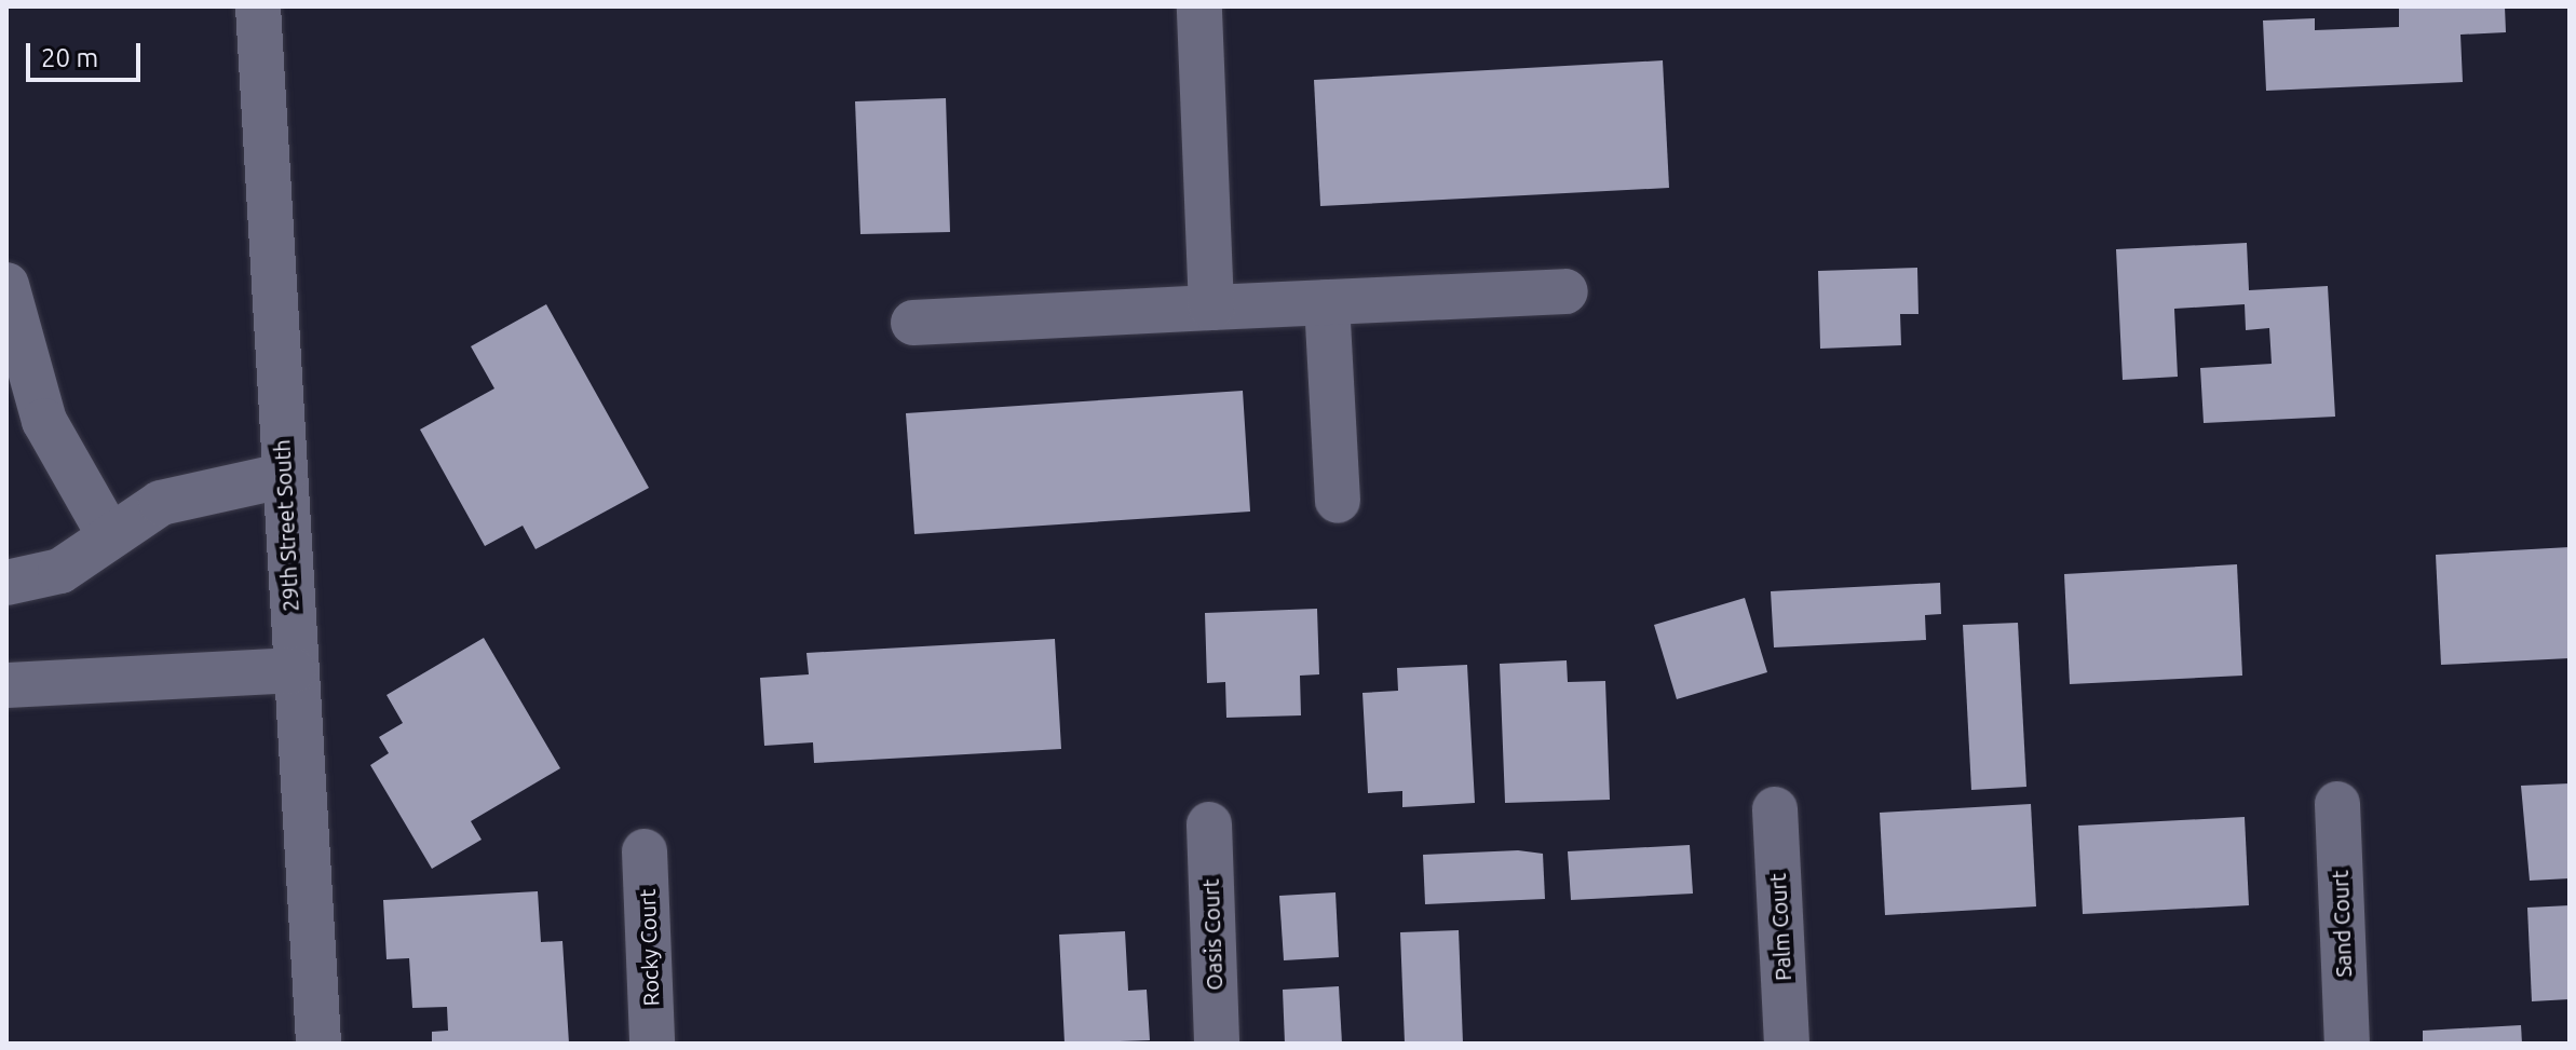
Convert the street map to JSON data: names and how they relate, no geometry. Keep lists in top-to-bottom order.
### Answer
{
  "streets": {
    "street": [
      "29th Street South",
      "Sand Court",
      "Palm Court",
      "Oasis Court",
      "Rocky Court"
    ]
  },
  "scale_bar": "20 m"
}
